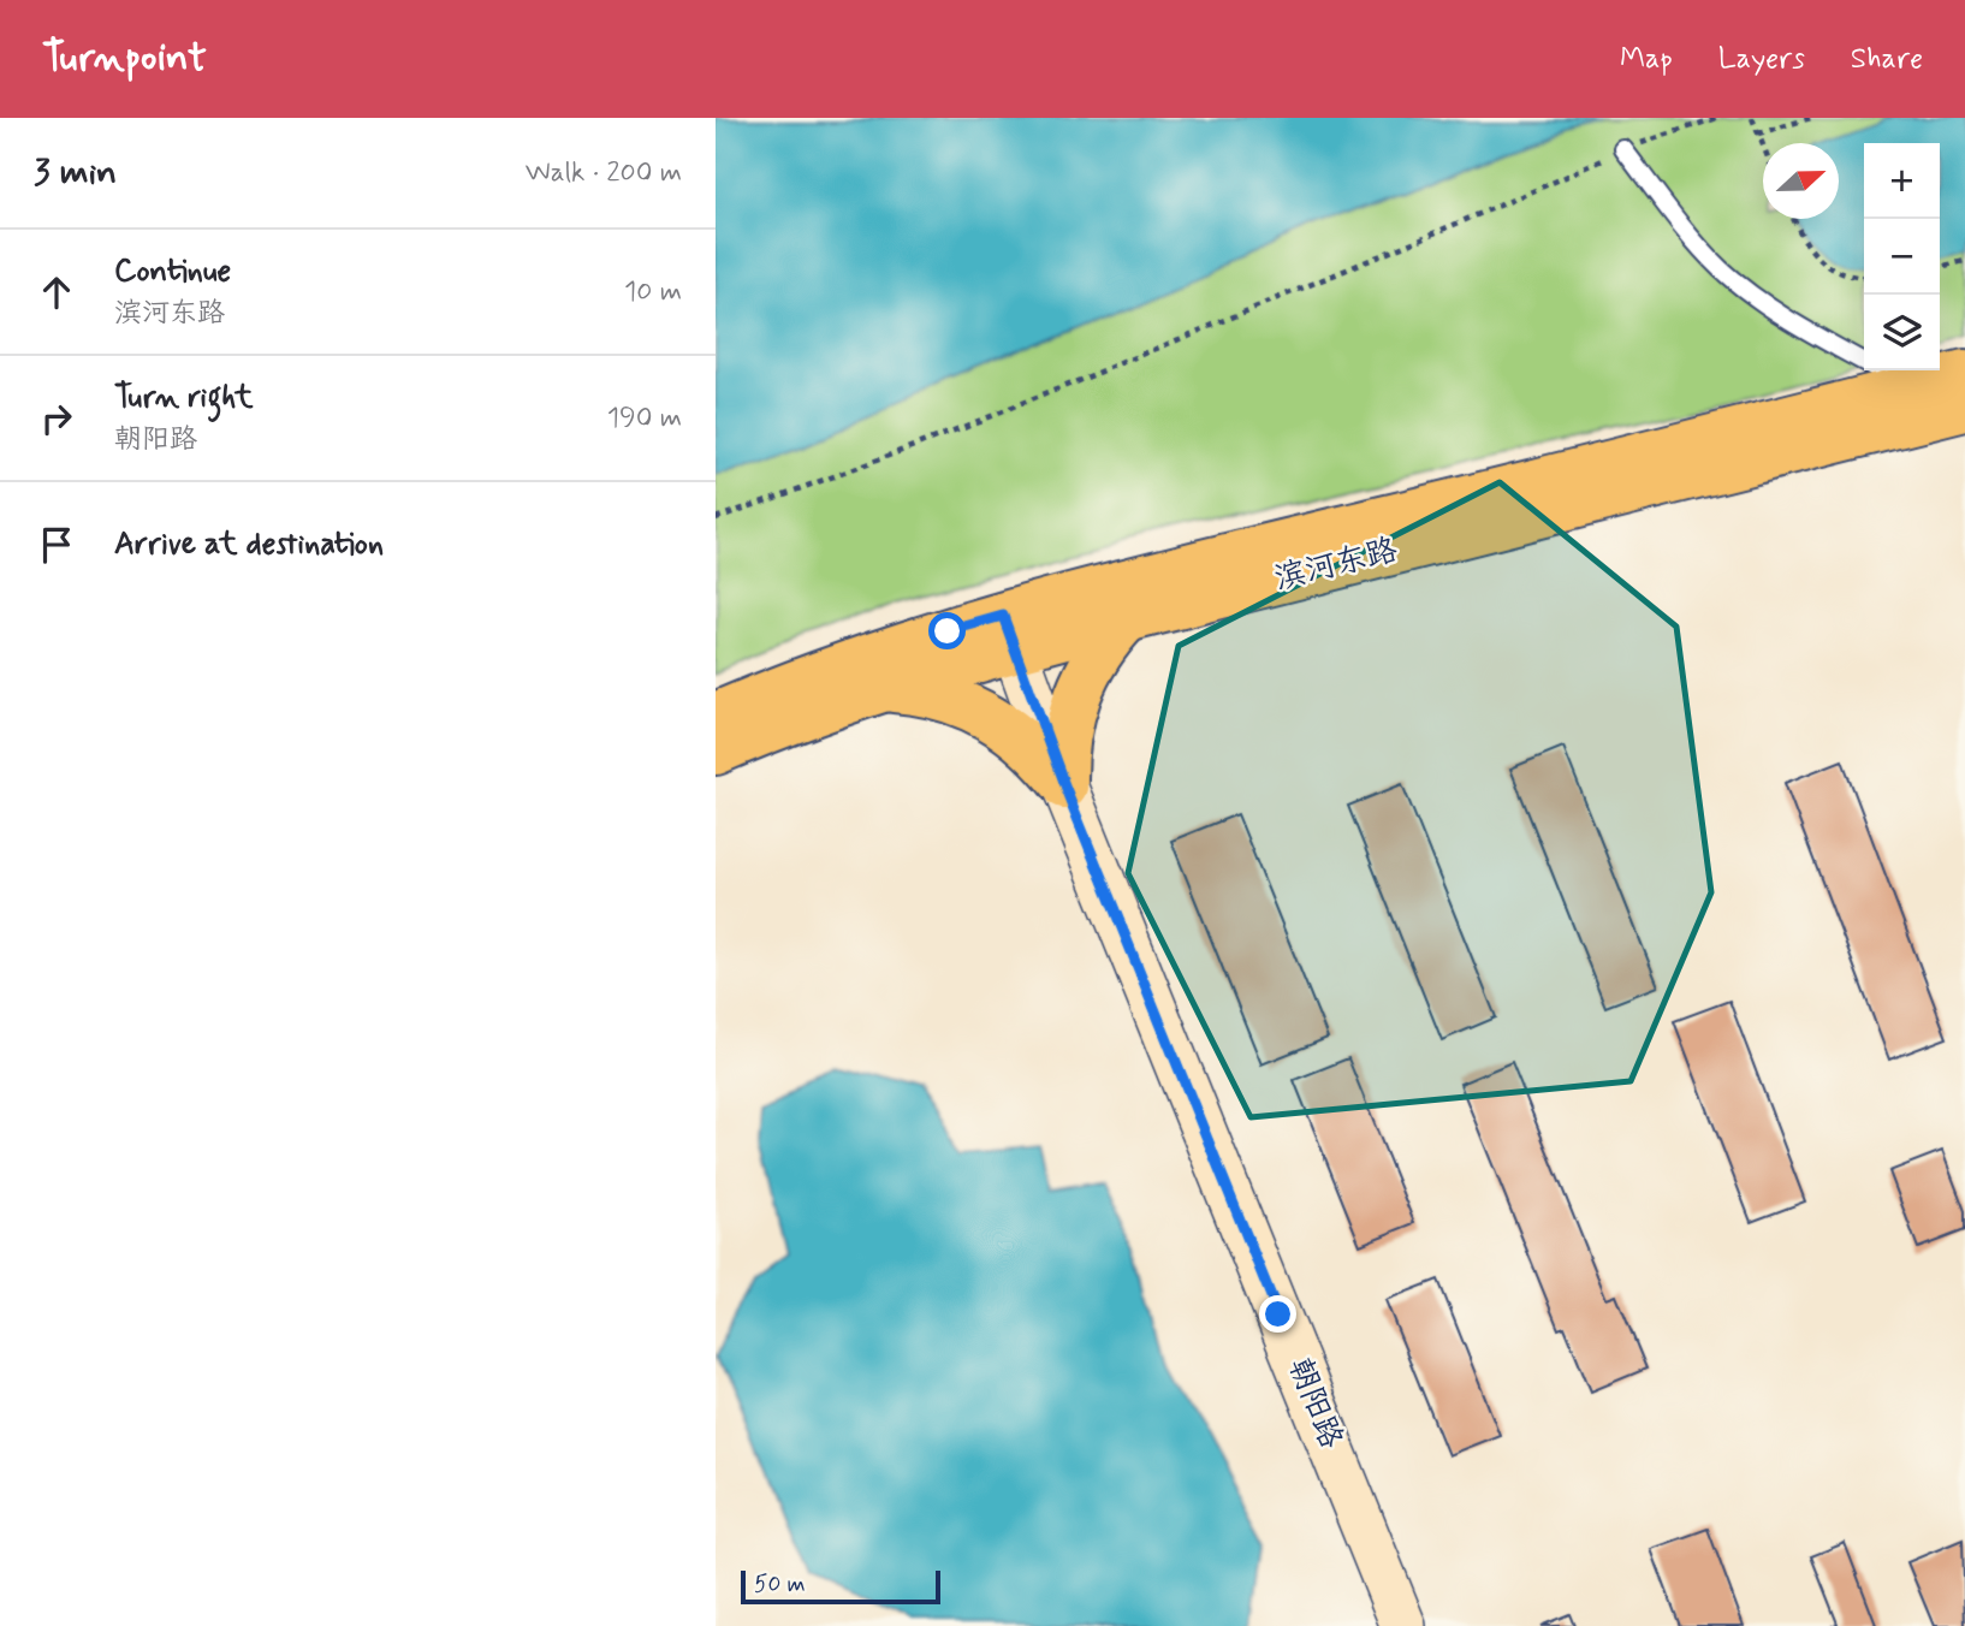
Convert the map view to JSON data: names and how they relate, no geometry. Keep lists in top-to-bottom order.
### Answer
{
  "streets": {
    "main road": ["滨河东路"],
    "street": ["朝阳路"]
  },
  "crossings": [
    ["滨河东路", "朝阳路"]
  ],
  "scale_bar": "50 m",
  "north": "right",
  "page": {
    "header": "Turnpoint",
    "nav": ["Map", "Layers", "Share"],
    "heading": ["3 min", "Walk · 200 m"],
    "map_buttons": ["+", "−"],
    "list": [
      ["Continue", "滨河东路", "10 m"],
      ["Turn right", "朝阳路", "190 m"],
      "Arrive at destination"
    ],
    "scale": "50 m"
  }
}
